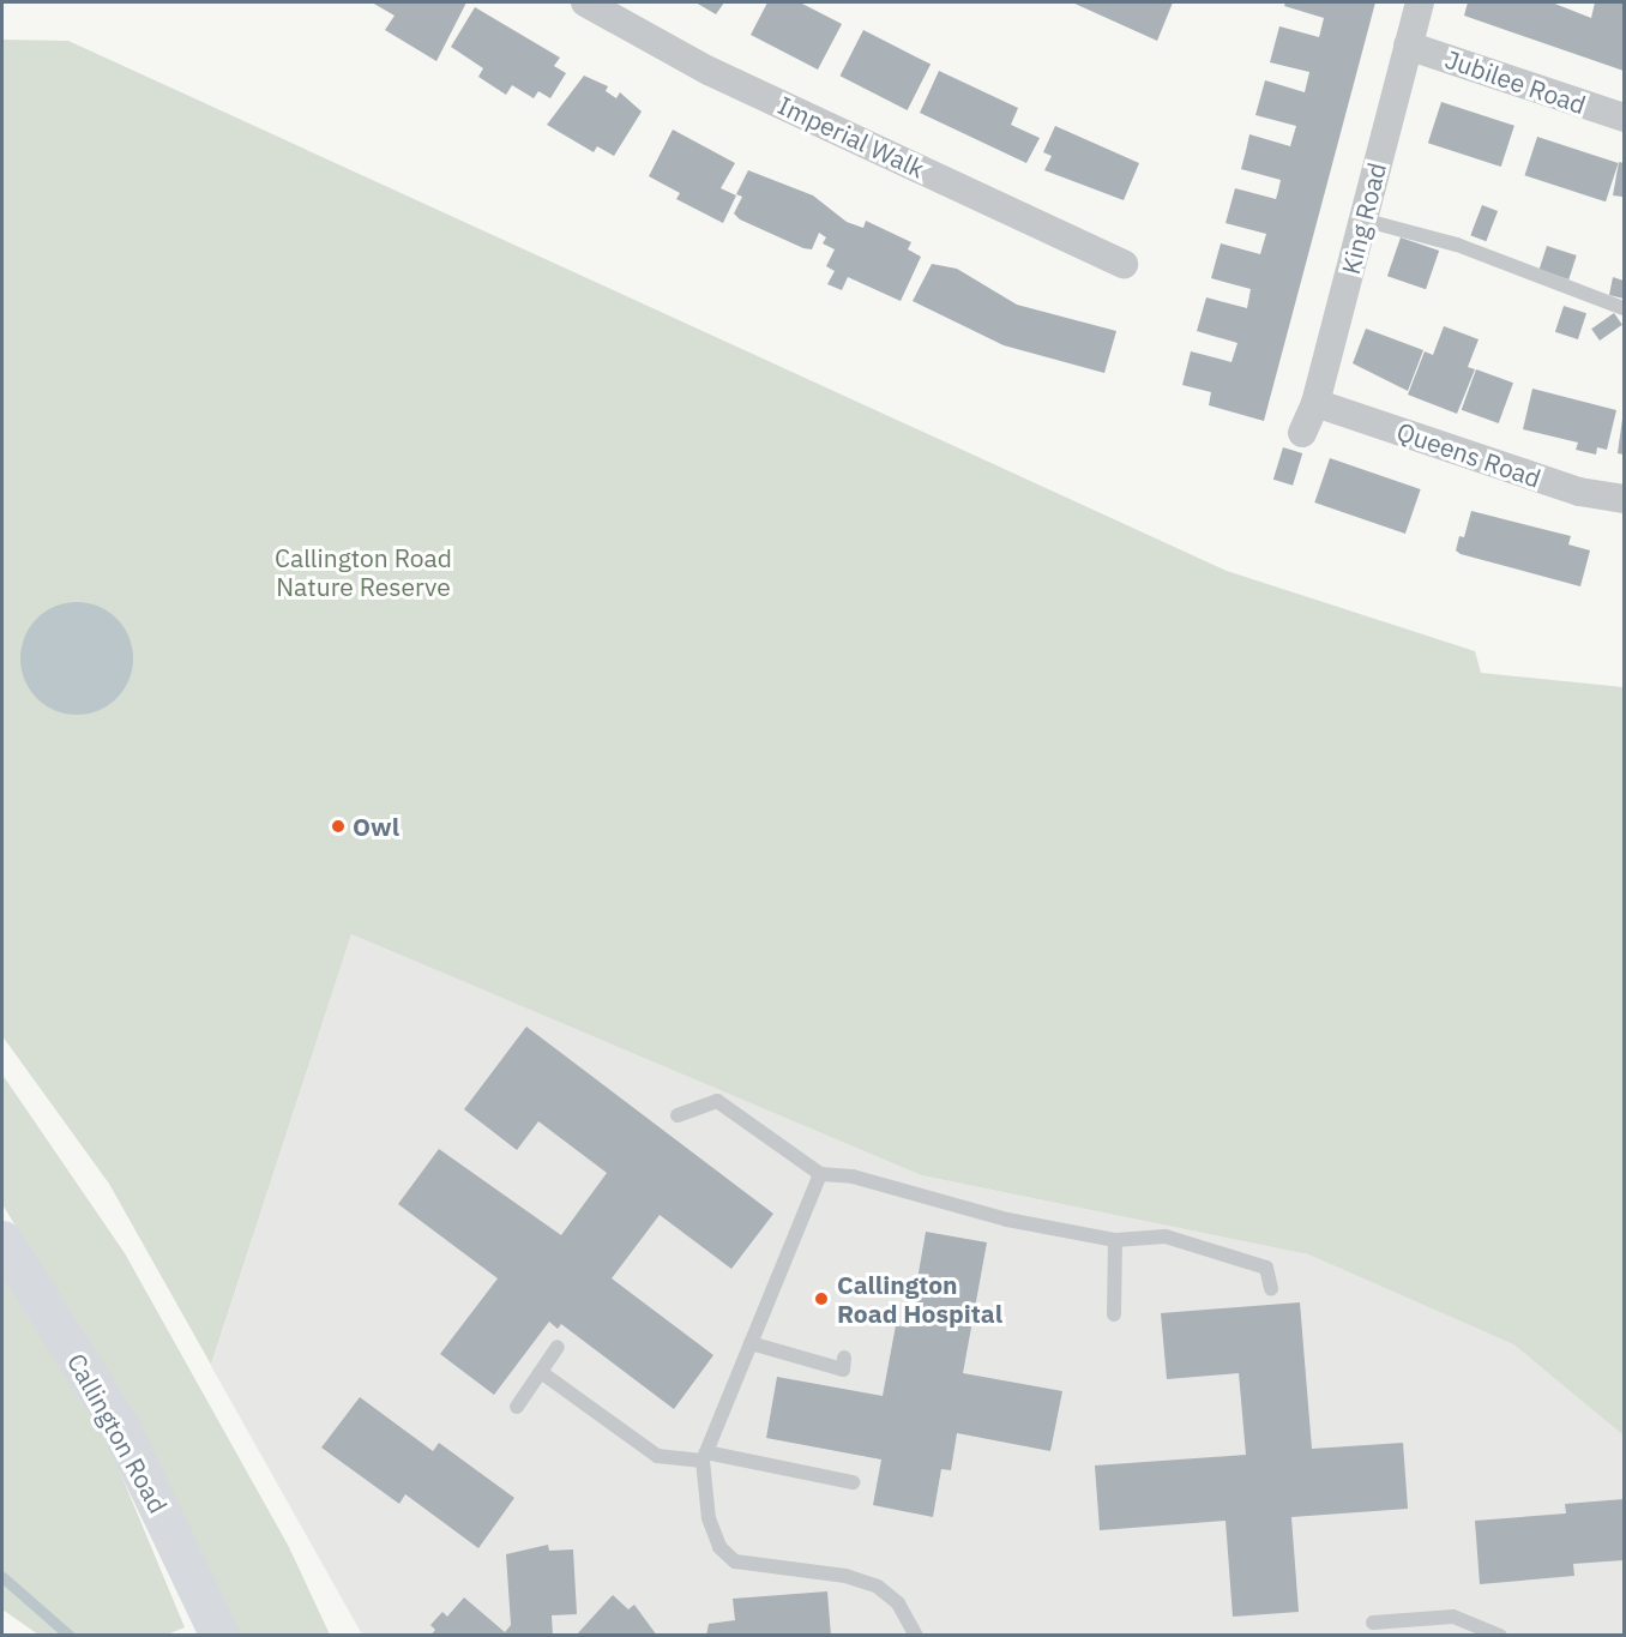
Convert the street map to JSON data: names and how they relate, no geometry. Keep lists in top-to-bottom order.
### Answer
{
  "streets": {
    "main road": ["Callington Road"],
    "street": [
      "Jubilee Road",
      "Imperial Walk",
      "King Road",
      "Queens Road"
    ]
  },
  "crossings": [
    ["Jubilee Road", "King Road"],
    ["King Road", "Queens Road"]
  ],
  "parks": ["Callington Road Nature Reserve"],
  "places": ["Owl", "Callington Road Hospital"]
}
